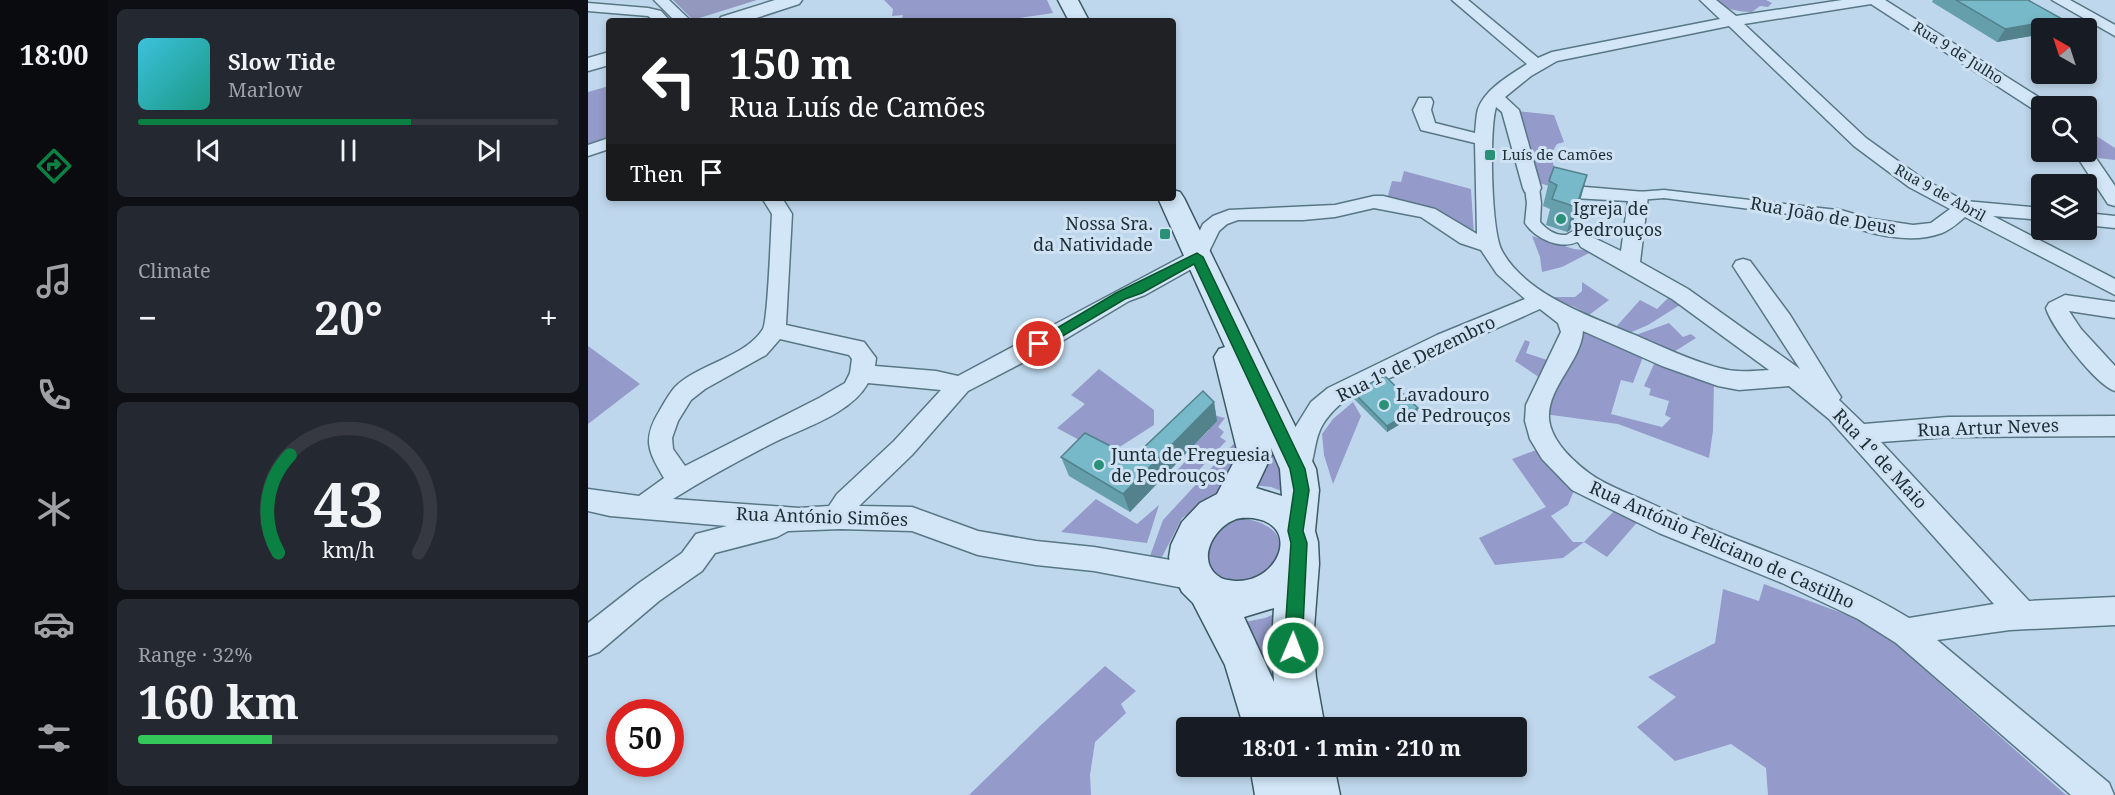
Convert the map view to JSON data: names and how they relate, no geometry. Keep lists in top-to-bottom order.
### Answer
{
  "streets": {
    "street": [
      "Rua 9 de Julho",
      "Rua 9 de Abril",
      "Rua João de Deus",
      "Rua 1º de Dezembro",
      "Rua Artur Neves",
      "Rua 1º de Maio",
      "Rua António Simões",
      "Rua António Feliciano de Castilho"
    ]
  },
  "crossings": [
    ["Rua 9 de Abril", "Rua João de Deus"],
    ["Rua 1º de Dezembro", "Rua António Feliciano de Castilho"],
    ["Rua Artur Neves", "Rua 1º de Maio"]
  ],
  "places": {
    "transit": ["Luís de Camões", "Nossa Sra. da Natividade"],
    "other": ["Igreja de Pedrouços", "Lavadouro de Pedrouços", "Junta de Freguesia de Pedrouços"]
  },
  "north": "top left",
  "page": {
    "tabs": "18:00",
    "turn": ["150 m", "Rua Luís de Camões"],
    "song": ["Slow Tide", "Marlow"],
    "then": "Then",
    "tile": [
      "Climate",
      ["Range · 32%", "160 km"]
    ],
    "heat": ["−", "20°", "+"],
    "limit": "50",
    "trip": "18:01 · 1 min · 210 m",
    "gauge": ["43", "km/h"]
  }
}
